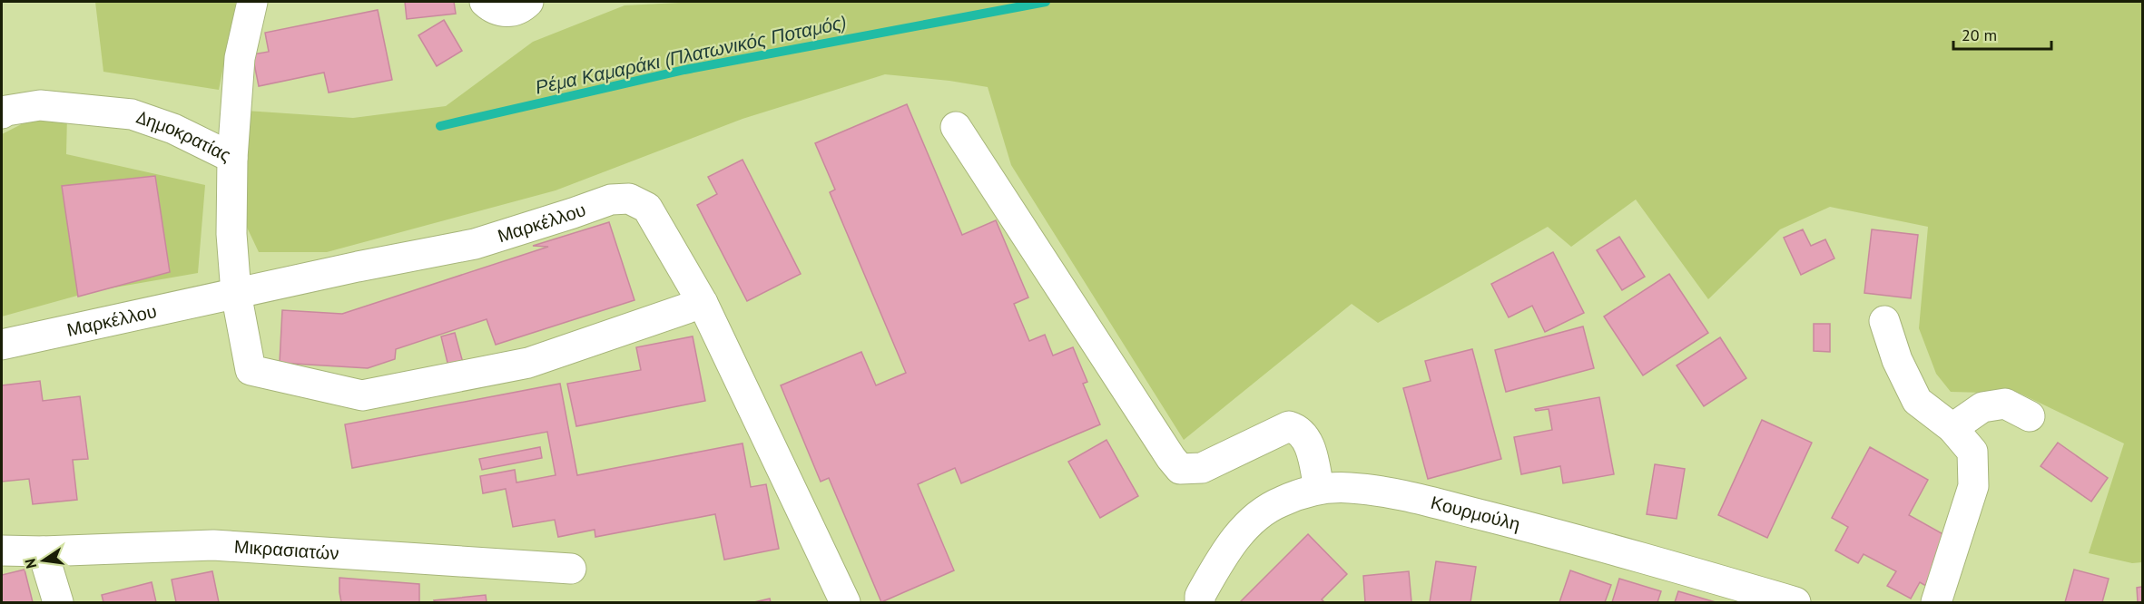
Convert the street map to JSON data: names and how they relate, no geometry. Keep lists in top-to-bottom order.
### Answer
{
  "streets": {
    "street": [
      "Δημοκρατίας",
      "Μαρκέλλου",
      "Κουρμούλη",
      "Μικρασιατών"
    ]
  },
  "crossings": [
    ["Δημοκρατίας", "Μαρκέλλου"]
  ],
  "water": ["Ρέμα Καμαράκι (Πλατωνικός Ποταμός)"],
  "scale_bar": "20 m",
  "north": "left"
}
